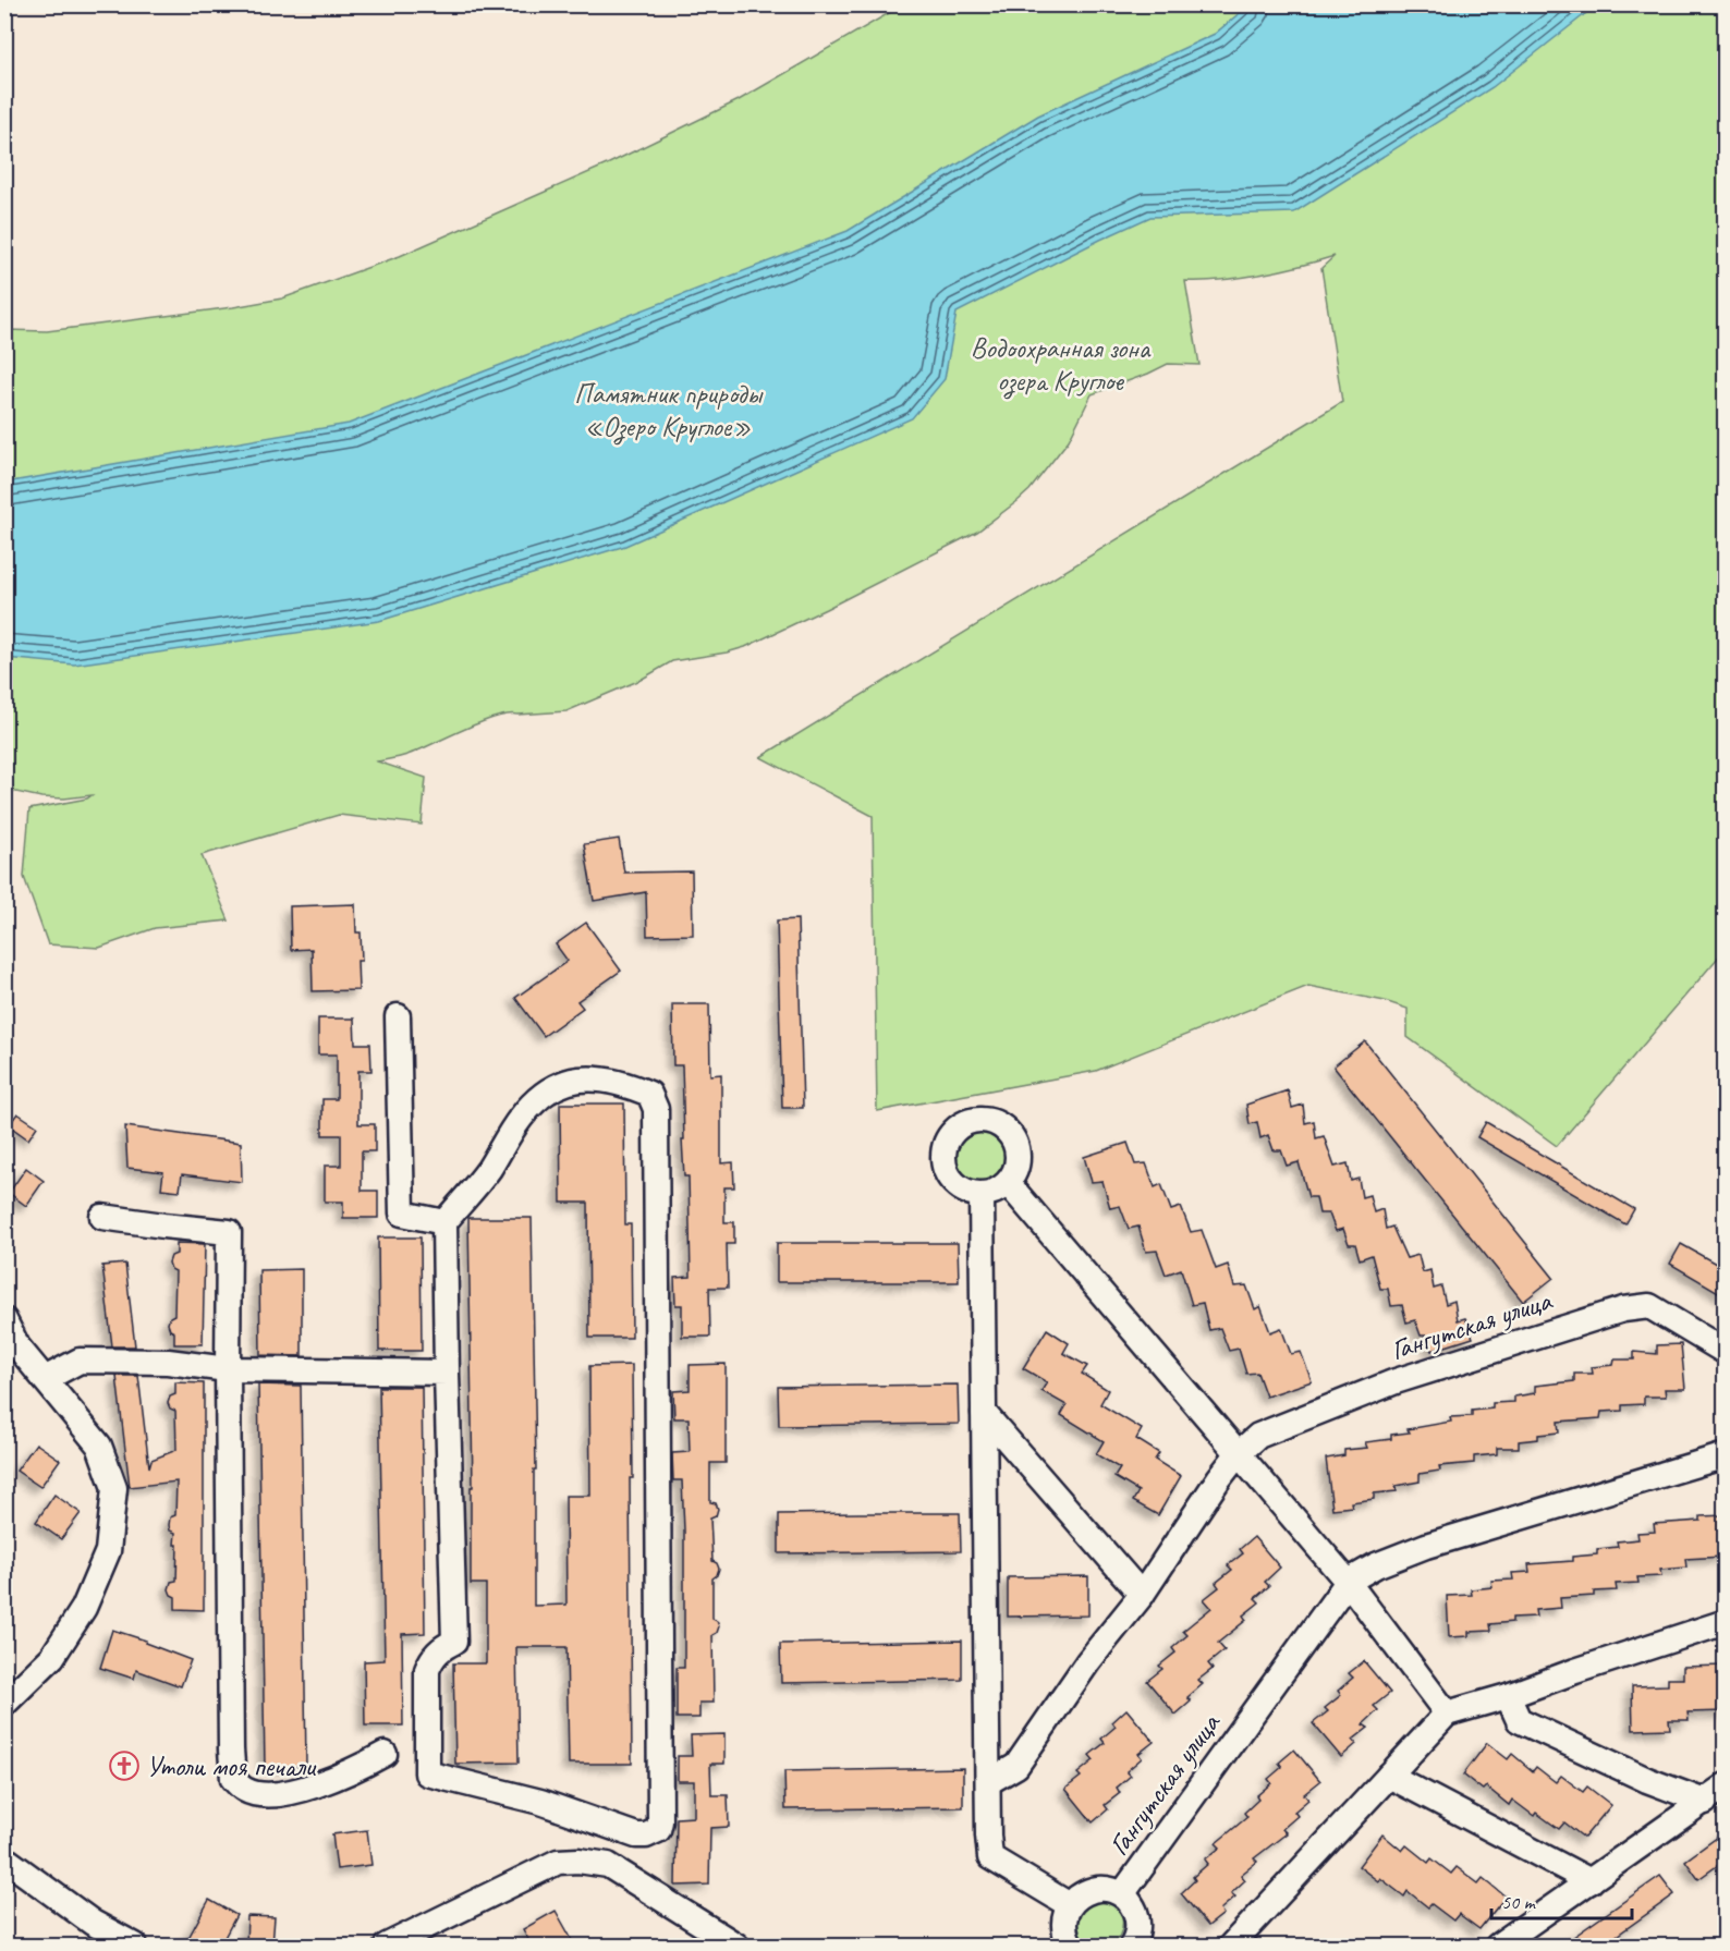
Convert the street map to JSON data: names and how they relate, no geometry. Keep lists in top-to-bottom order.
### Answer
{
  "streets": {
    "street": ["Гангутская улица"]
  },
  "parks": ["Водоохранная зона озера Круглое", "Памятник природы «Озеро Круглое»"],
  "places": {
    "church": ["Утоли моя печали"]
  },
  "scale_bar": "50 m"
}
